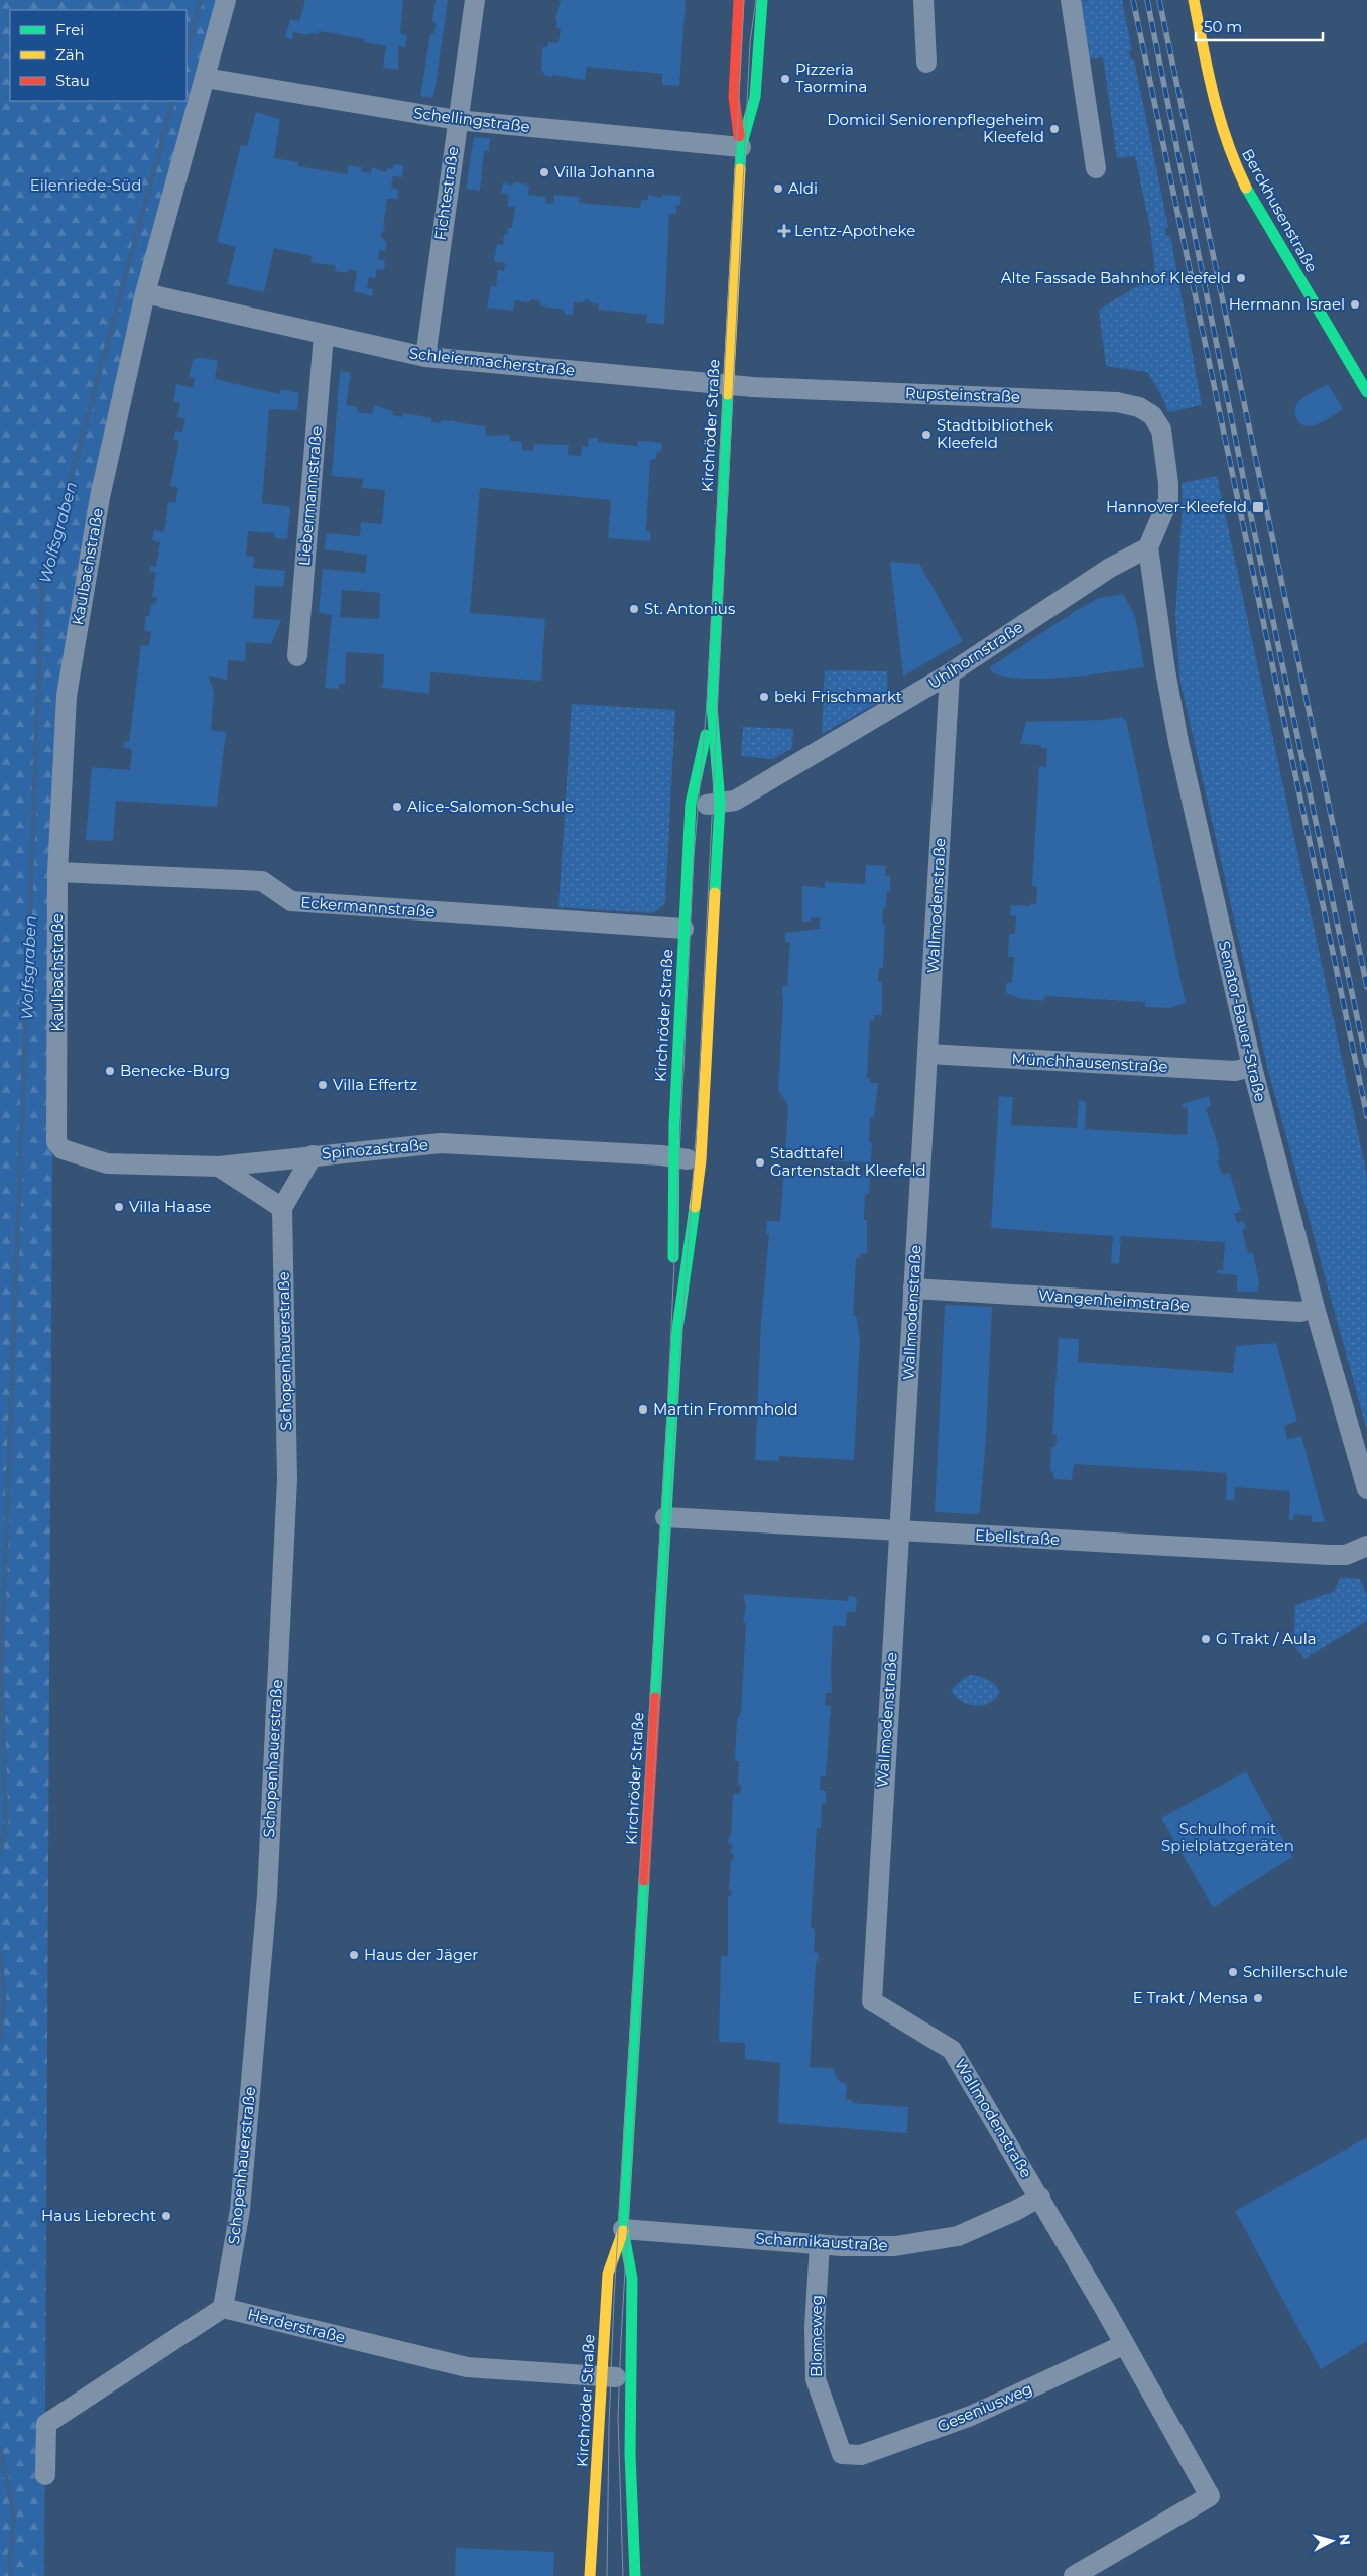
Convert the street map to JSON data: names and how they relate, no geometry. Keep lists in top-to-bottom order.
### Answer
{
  "streets": {
    "main road": ["Berckhusenstraße", "Kirchröder Straße"],
    "street": [
      "Schellingstraße",
      "Fichtestraße",
      "Schleiermacherstraße",
      "Rupsteinstraße",
      "Liebermannstraße",
      "Kaulbachstraße",
      "Uhlhornstraße",
      "Wallmodenstraße",
      "Eckermannstraße",
      "Senator-Bauer-Straße",
      "Münchhausenstraße",
      "Spinozastraße",
      "Wangenheimstraße",
      "Schopenhauerstraße",
      "Ebellstraße",
      "Scharnikaustraße",
      "Herderstraße",
      "Blomeweg",
      "Geseniusweg"
    ]
  },
  "crossings": [
    ["Schellingstraße", "Fichtestraße"],
    ["Schellingstraße", "Kirchröder Straße"],
    ["Schellingstraße", "Kaulbachstraße"],
    ["Fichtestraße", "Schleiermacherstraße"],
    ["Schleiermacherstraße", "Rupsteinstraße"],
    ["Schleiermacherstraße", "Kirchröder Straße"],
    ["Schleiermacherstraße", "Liebermannstraße"],
    ["Schleiermacherstraße", "Kaulbachstraße"],
    ["Rupsteinstraße", "Uhlhornstraße"],
    ["Rupsteinstraße", "Senator-Bauer-Straße"],
    ["Kirchröder Straße", "Uhlhornstraße"],
    ["Kirchröder Straße", "Eckermannstraße"],
    ["Kirchröder Straße", "Spinozastraße"],
    ["Kirchröder Straße", "Ebellstraße"],
    ["Kirchröder Straße", "Scharnikaustraße"],
    ["Kirchröder Straße", "Herderstraße"],
    ["Kaulbachstraße", "Eckermannstraße"],
    ["Kaulbachstraße", "Spinozastraße"],
    ["Uhlhornstraße", "Wallmodenstraße"],
    ["Uhlhornstraße", "Senator-Bauer-Straße"],
    ["Wallmodenstraße", "Münchhausenstraße"],
    ["Wallmodenstraße", "Wangenheimstraße"],
    ["Wallmodenstraße", "Ebellstraße"],
    ["Wallmodenstraße", "Scharnikaustraße"],
    ["Wallmodenstraße", "Geseniusweg"],
    ["Senator-Bauer-Straße", "Münchhausenstraße"],
    ["Senator-Bauer-Straße", "Wangenheimstraße"],
    ["Schopenhauerstraße", "Herderstraße"],
    ["Scharnikaustraße", "Blomeweg"],
    ["Blomeweg", "Geseniusweg"]
  ],
  "water": ["Wolfsgraben"],
  "parks": ["Eilenriede-Süd", "Schulhof mit Spielplatzgeräten"],
  "places": {
    "other": [
      "Pizzeria Taormina",
      "Domicil Seniorenpflegeheim Kleefeld",
      "Villa Johanna",
      "Aldi",
      "Alte Fassade Bahnhof Kleefeld",
      "Hermann Israel",
      "Stadtbibliothek Kleefeld",
      "St. Antonius",
      "beki Frischmarkt",
      "Alice-Salomon-Schule",
      "Benecke-Burg",
      "Villa Effertz",
      "Stadttafel Gartenstadt Kleefeld",
      "Villa Haase",
      "Martin Frommhold",
      "G Trakt / Aula",
      "Haus der Jäger",
      "Schillerschule",
      "E Trakt / Mensa",
      "Haus Liebrecht"
    ],
    "health": ["Lentz-Apotheke"],
    "transit": ["Hannover-Kleefeld"]
  },
  "legend": ["Frei", "Zäh", "Stau"],
  "scale_bar": "50 m",
  "north": "right"
}
